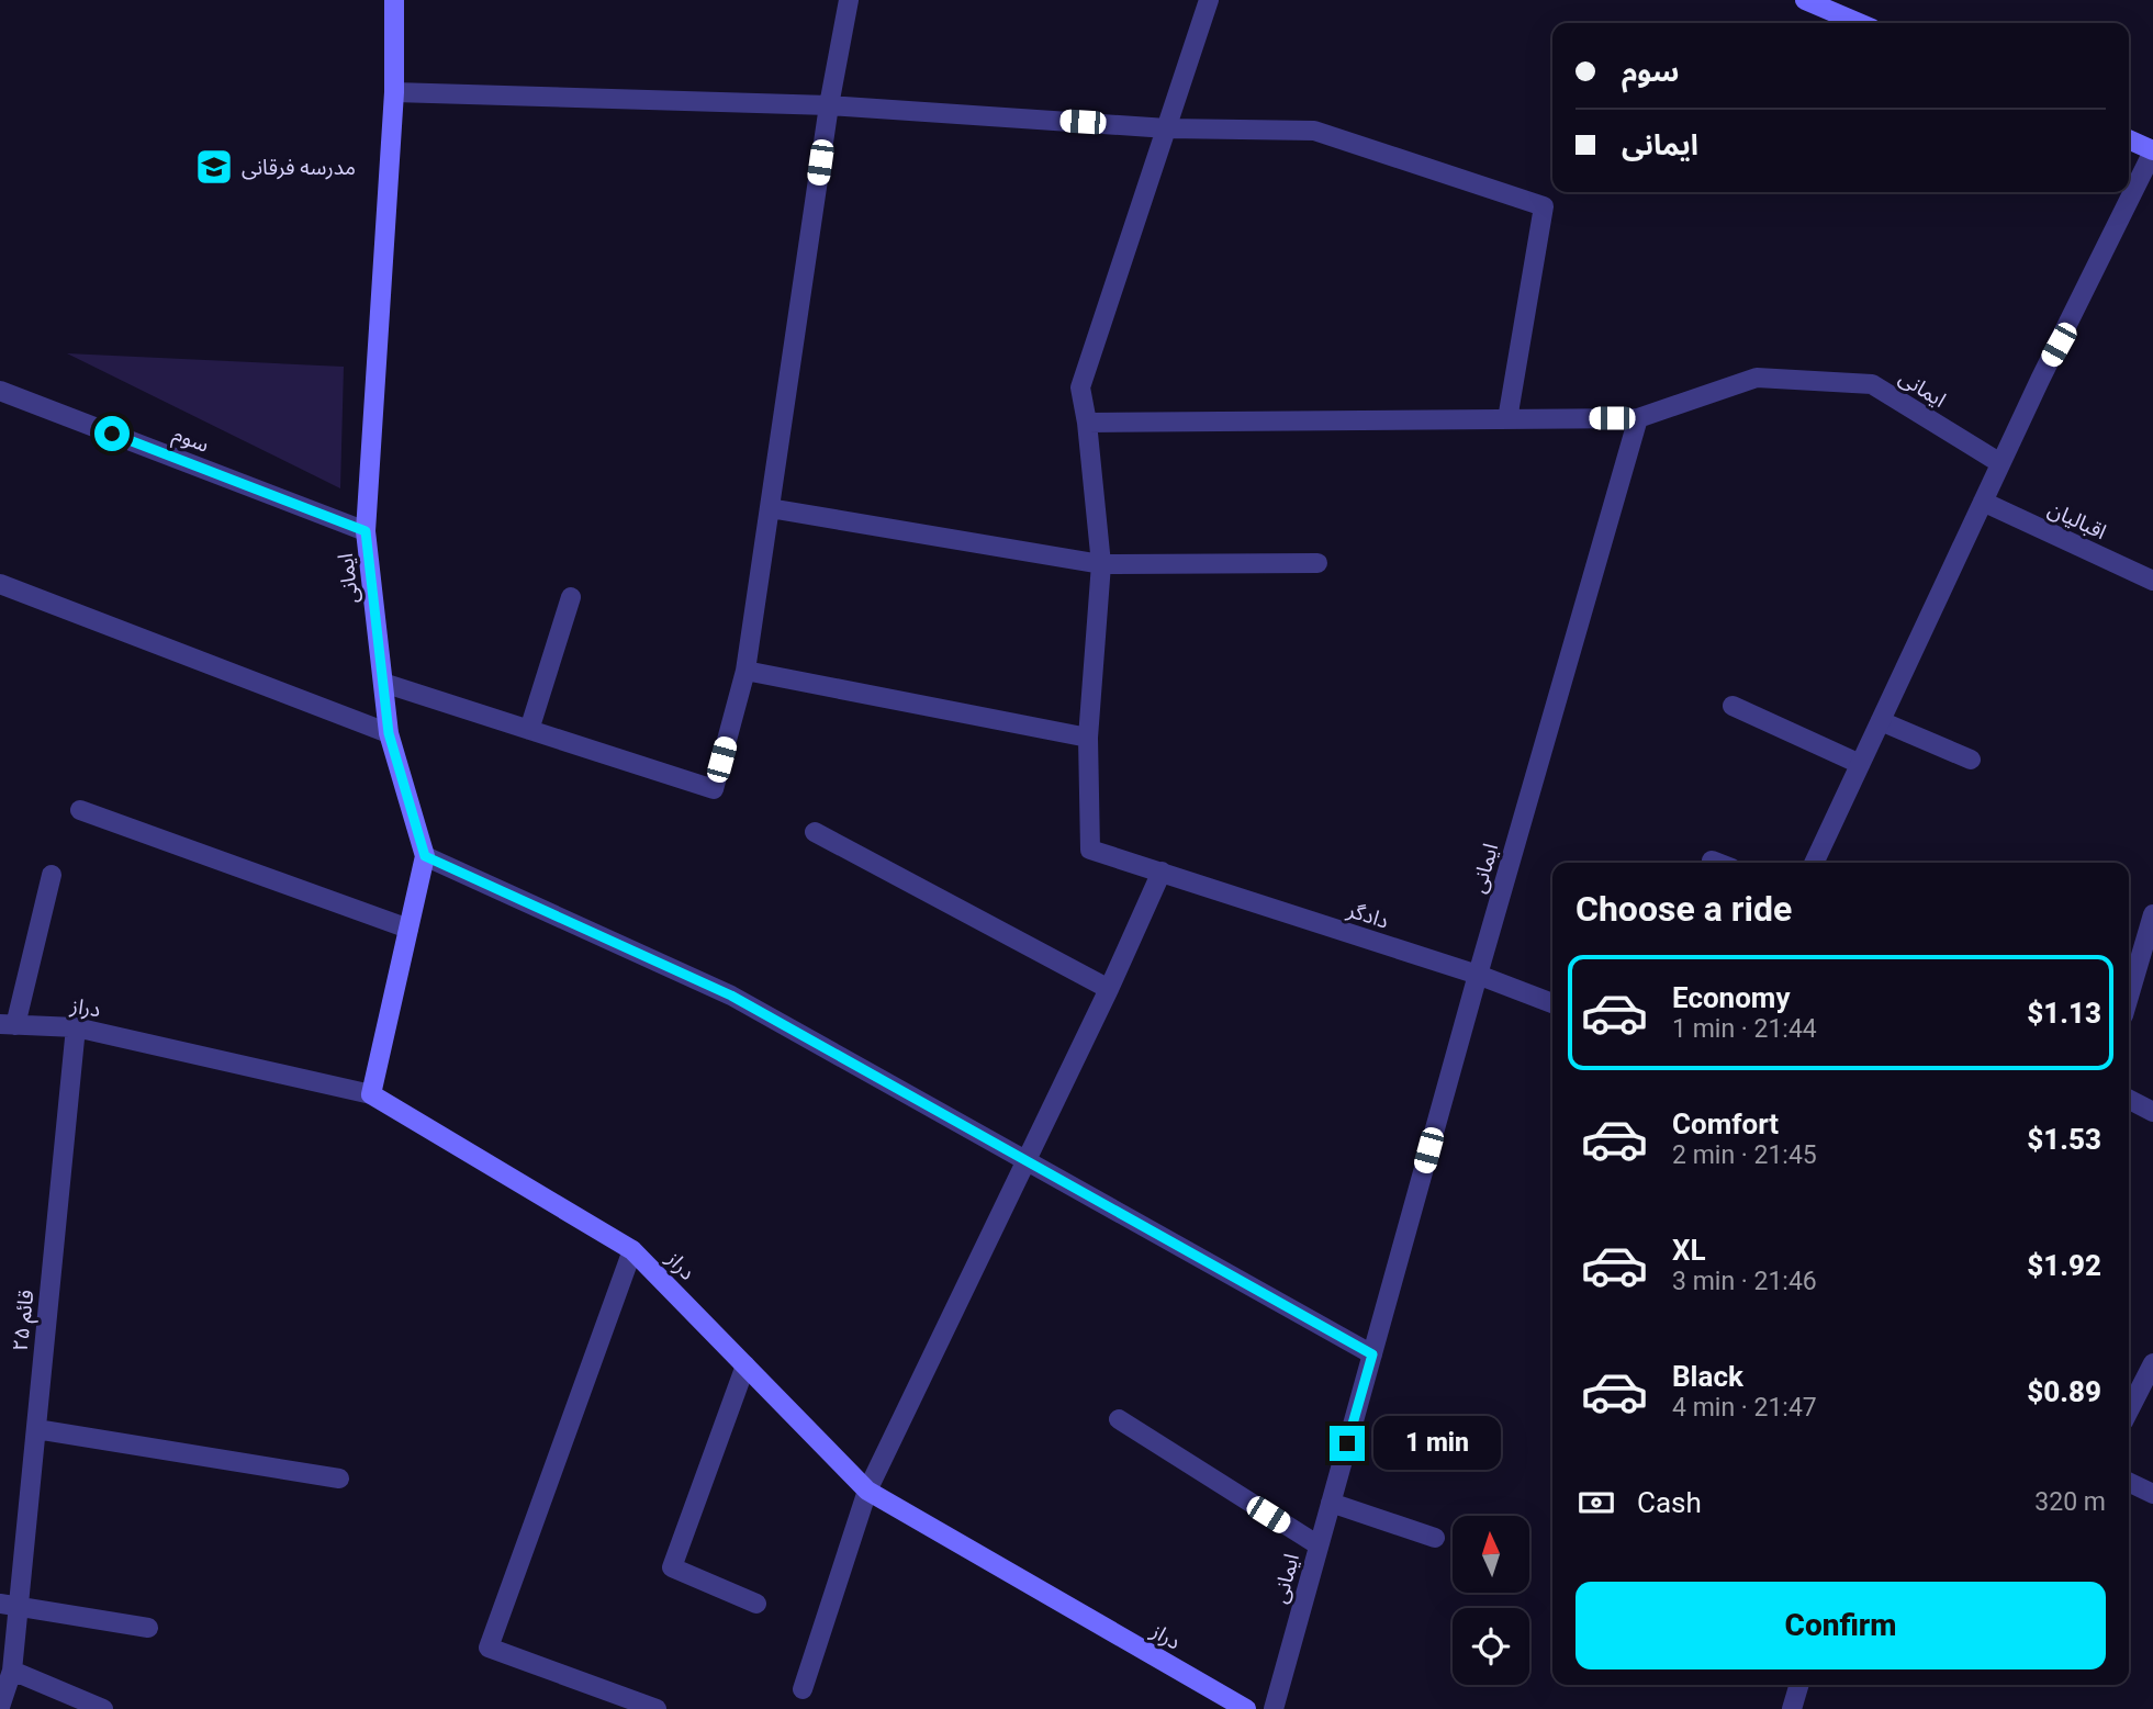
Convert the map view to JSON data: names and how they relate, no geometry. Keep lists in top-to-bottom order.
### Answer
{
  "streets": {
    "street": [
      "ایمانی",
      "سوم",
      "اقبالیان",
      "دادگر",
      "دراز",
      "قائم ۲۵"
    ]
  },
  "crossings": [
    ["ایمانی", "سوم"],
    ["ایمانی", "دادگر"],
    ["ایمانی", "دراز"],
    ["دراز", "قائم ۲۵"]
  ],
  "places": {
    "school or university": ["مدرسه فرقانی"]
  },
  "north": "top",
  "page": {
    "banner": ["سوم", "ایمانی"],
    "heading": "Choose a ride",
    "list": [
      {
        "name": "Economy",
        "note": "1 min · 21:44",
        "value": "$1.13"
      },
      {
        "name": "Comfort",
        "note": "2 min · 21:45",
        "value": "$1.53"
      },
      {
        "name": "XL",
        "note": "3 min · 21:46",
        "value": "$1.92"
      },
      {
        "name": "Black",
        "note": "4 min · 21:47",
        "value": "$0.89"
      }
    ],
    "bubble": "1 min",
    "pay": ["Cash", "320 m"],
    "buttons": "Confirm"
  }
}
